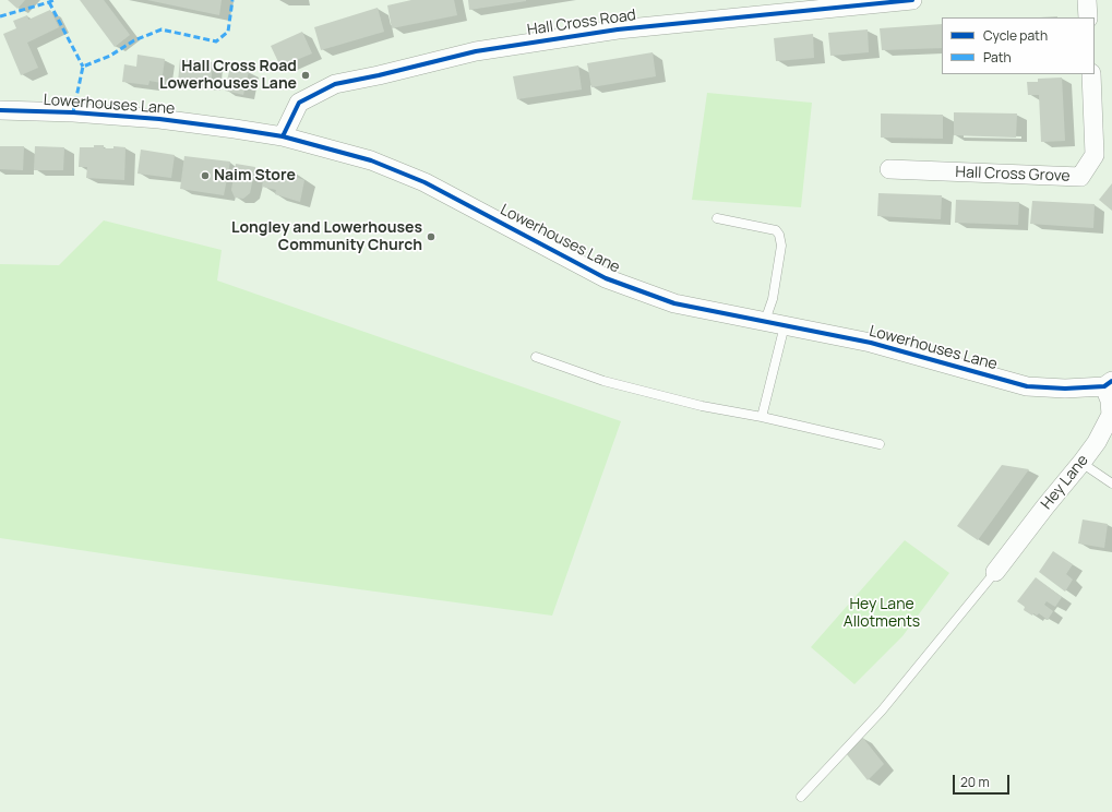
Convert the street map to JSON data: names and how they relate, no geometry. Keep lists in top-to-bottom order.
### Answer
{
  "streets": {
    "street": [
      "Hall Cross Road",
      "Lowerhouses Lane",
      "Hall Cross Grove",
      "Hey Lane"
    ]
  },
  "crossings": [
    ["Hall Cross Road", "Lowerhouses Lane"],
    ["Lowerhouses Lane", "Hey Lane"]
  ],
  "parks": ["Hey Lane Allotments"],
  "places": ["Hall Cross Road Lowerhouses Lane", "Naim Store", "Longley and Lowerhouses Community Church"],
  "legend": ["Cycle path", "Path"],
  "scale_bar": "20 m"
}
